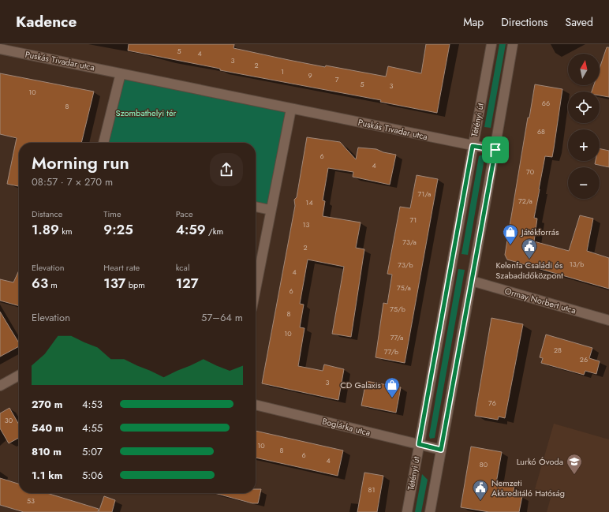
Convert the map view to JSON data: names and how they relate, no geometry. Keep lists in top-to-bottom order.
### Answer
{
  "streets": {
    "street": [
      "Puskás Tivadar utca",
      "Tétényi út",
      "Ormay Norbert utca",
      "Boglárka utca"
    ]
  },
  "crossings": [
    ["Puskás Tivadar utca", "Tétényi út"],
    ["Tétényi út", "Boglárka utca"]
  ],
  "parks": ["Szombathelyi tér"],
  "places": {
    "shop": ["Játékforrás", "CD Galaxis"],
    "public building": ["Kelenfa Családi és Szabadidőközpont", "Nemzeti Akkreditáló Hatóság"],
    "school or university": ["Lurkó Óvoda"]
  },
  "house_numbers": [
    "5",
    "4",
    "3",
    "2",
    "1",
    "9",
    "7",
    "5",
    "3",
    "10",
    "66",
    "8",
    "68",
    "6",
    "4",
    "70",
    "71/a",
    "72/a",
    "14",
    "71",
    "13",
    "73/a",
    "2",
    "13/b",
    "73/b",
    "4",
    "75/a",
    "6",
    "75/b",
    "8",
    "10",
    "77/a",
    "28",
    "77/b",
    "26",
    "3",
    "76",
    "30",
    "10",
    "8",
    "6",
    "4",
    "80",
    "81",
    "53"
  ],
  "north": "top",
  "page": {
    "header": "Kadence",
    "nav": ["Map", "Directions", "Saved"],
    "map_buttons": ["+", "−"],
    "heading": ["Morning run", "08:57 · 7 × 270 m"],
    "stats": [
      ["Distance", "1.89 km"],
      ["Time", "9:25"],
      ["Pace", "4:59 /km"],
      ["Elevation", "63 m"],
      ["Heart rate", "137 bpm"],
      ["kcal", "127"]
    ],
    "chart": ["Elevation", "57–64 m"],
    "list": [
      {
        "name": "270 m",
        "note": "4:53"
      },
      {
        "name": "540 m",
        "note": "4:55"
      },
      {
        "name": "810 m",
        "note": "5:07"
      },
      {
        "name": "1.1 km",
        "note": "5:06"
      }
    ]
  }
}
